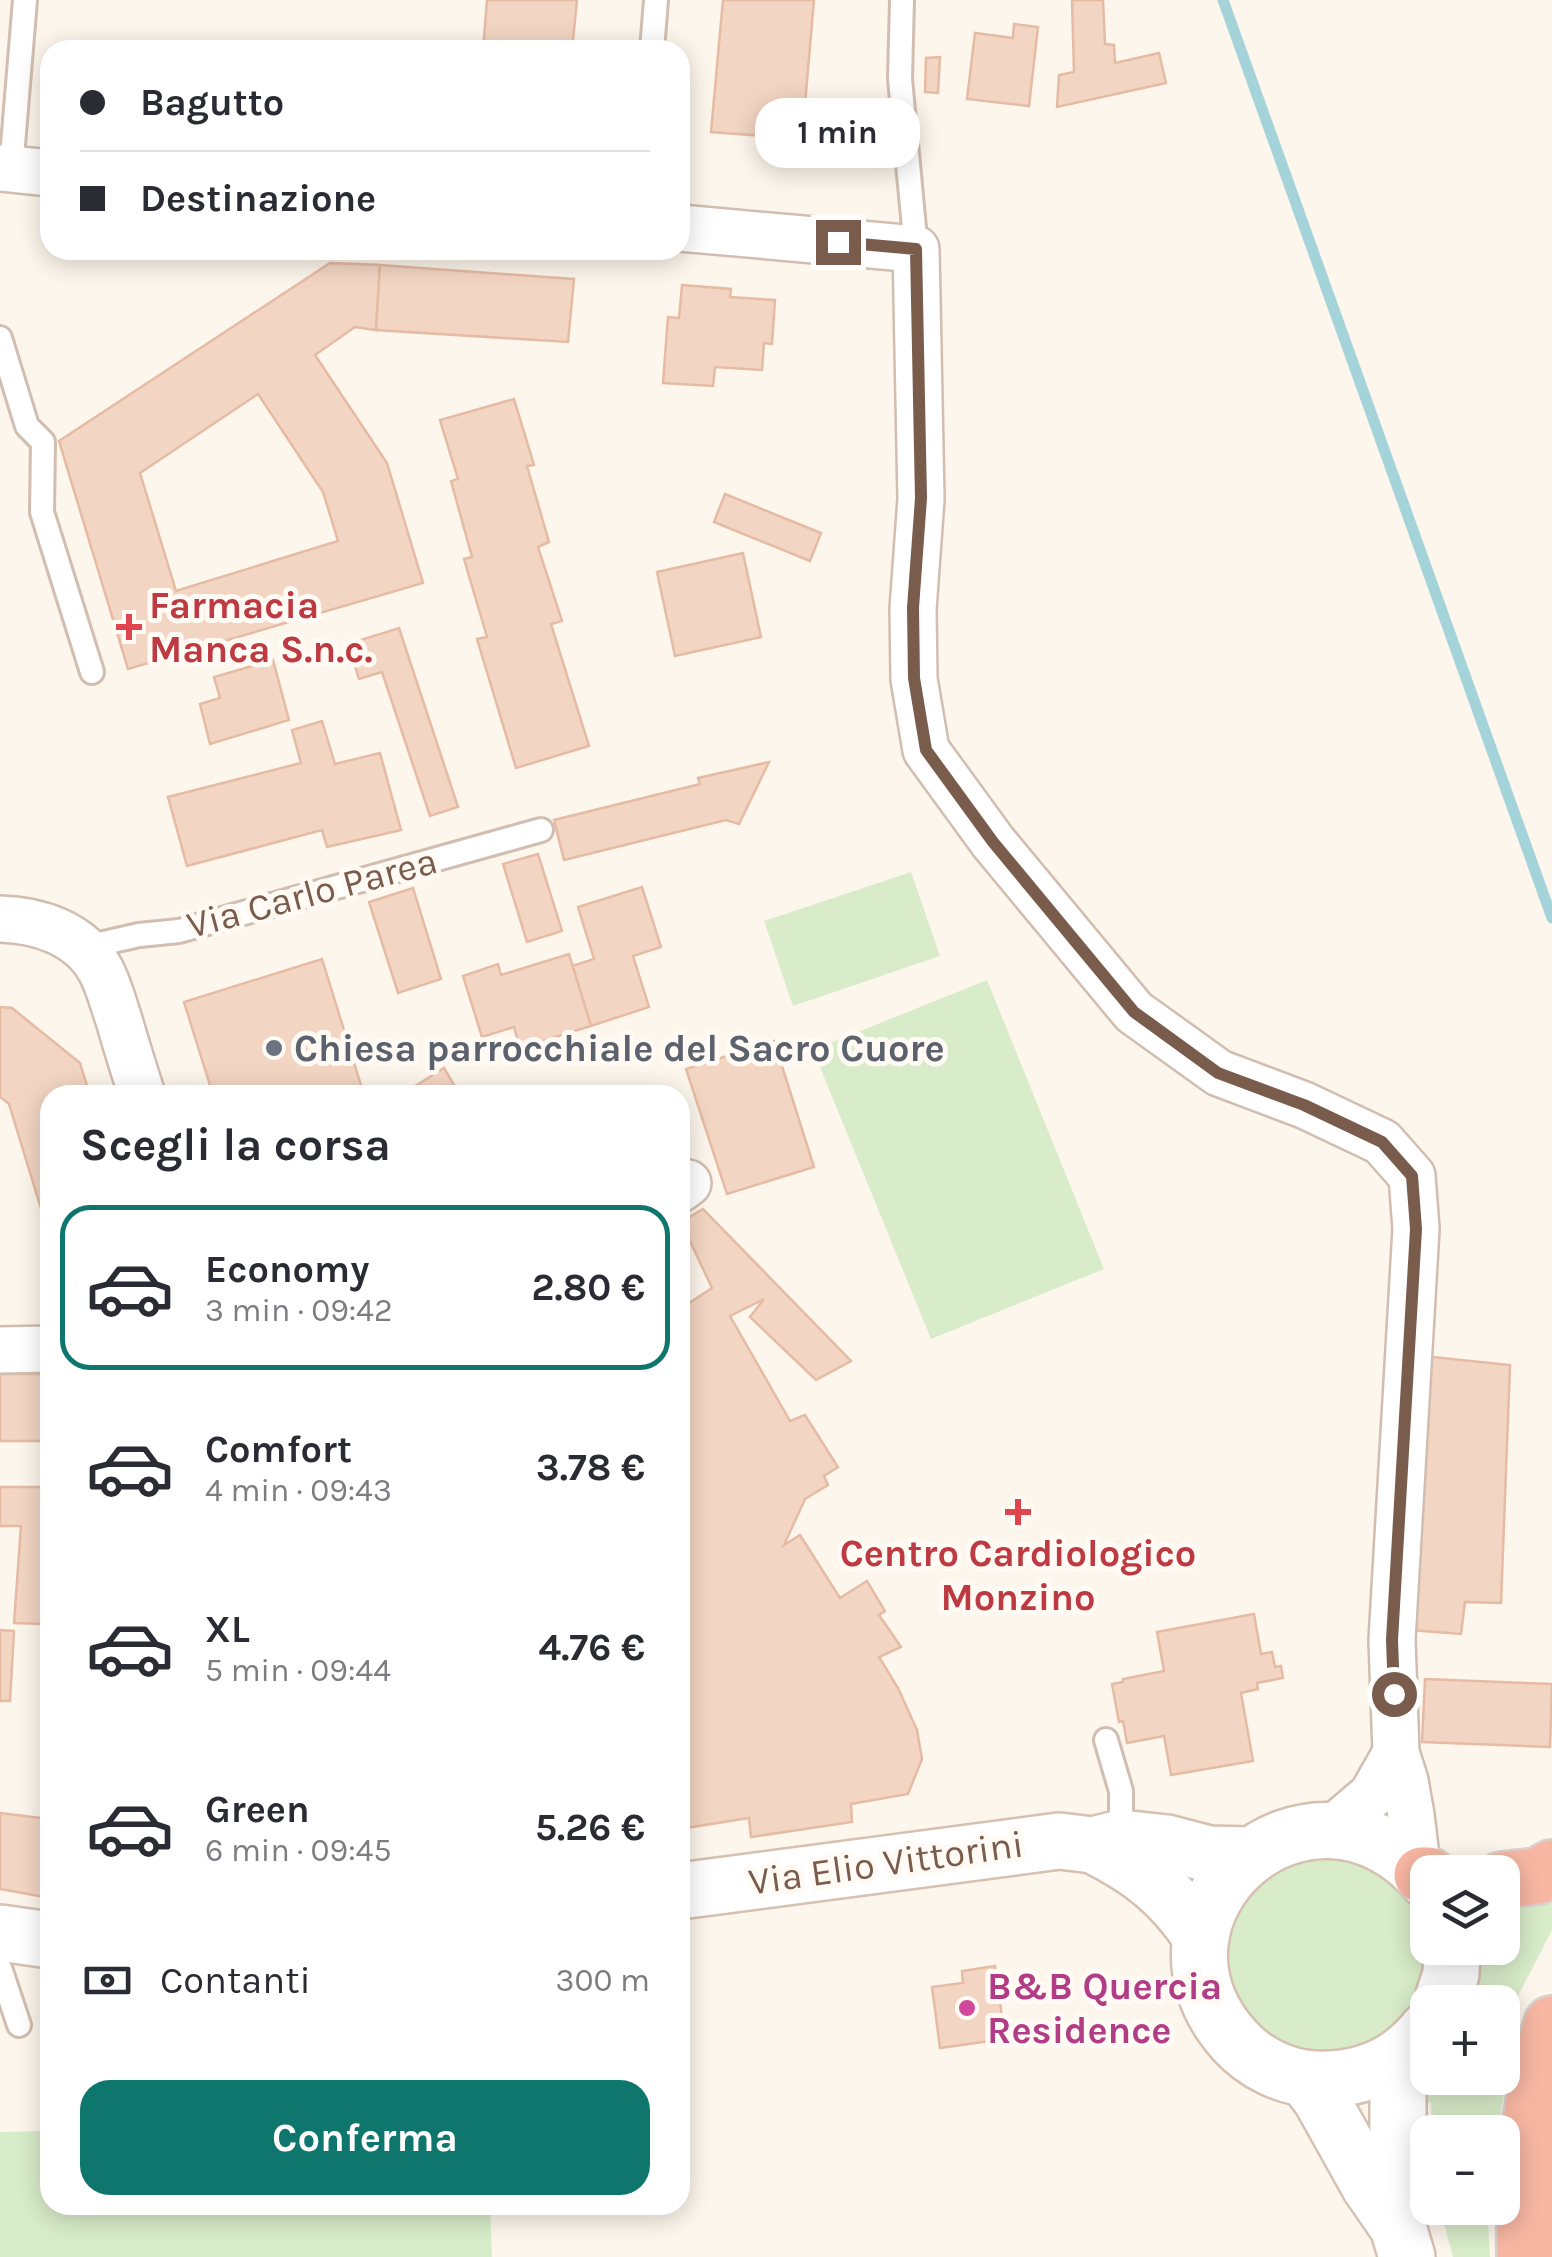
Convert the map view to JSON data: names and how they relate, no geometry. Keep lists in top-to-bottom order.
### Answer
{
  "streets": {
    "street": ["Via Elio Vittorini"],
    "lane": ["Via Carlo Parea"]
  },
  "places": {
    "health": ["Farmacia Manca S.n.c.", "Centro Cardiologico Monzino"],
    "other": ["Chiesa parrocchiale del Sacro Cuore", "B&B Quercia Residence"]
  },
  "page": {
    "banner": ["Bagutto", "Destinazione"],
    "bubble": "1 min",
    "heading": "Scegli la corsa",
    "list": [
      {
        "name": "Economy",
        "note": "3 min · 09:42",
        "value": "2.80 €"
      },
      {
        "name": "Comfort",
        "note": "4 min · 09:43",
        "value": "3.78 €"
      },
      {
        "name": "XL",
        "note": "5 min · 09:44",
        "value": "4.76 €"
      },
      {
        "name": "Green",
        "note": "6 min · 09:45",
        "value": "5.26 €"
      }
    ],
    "map_buttons": ["+", "−"],
    "pay": ["Contanti", "300 m"],
    "buttons": "Conferma"
  }
}
